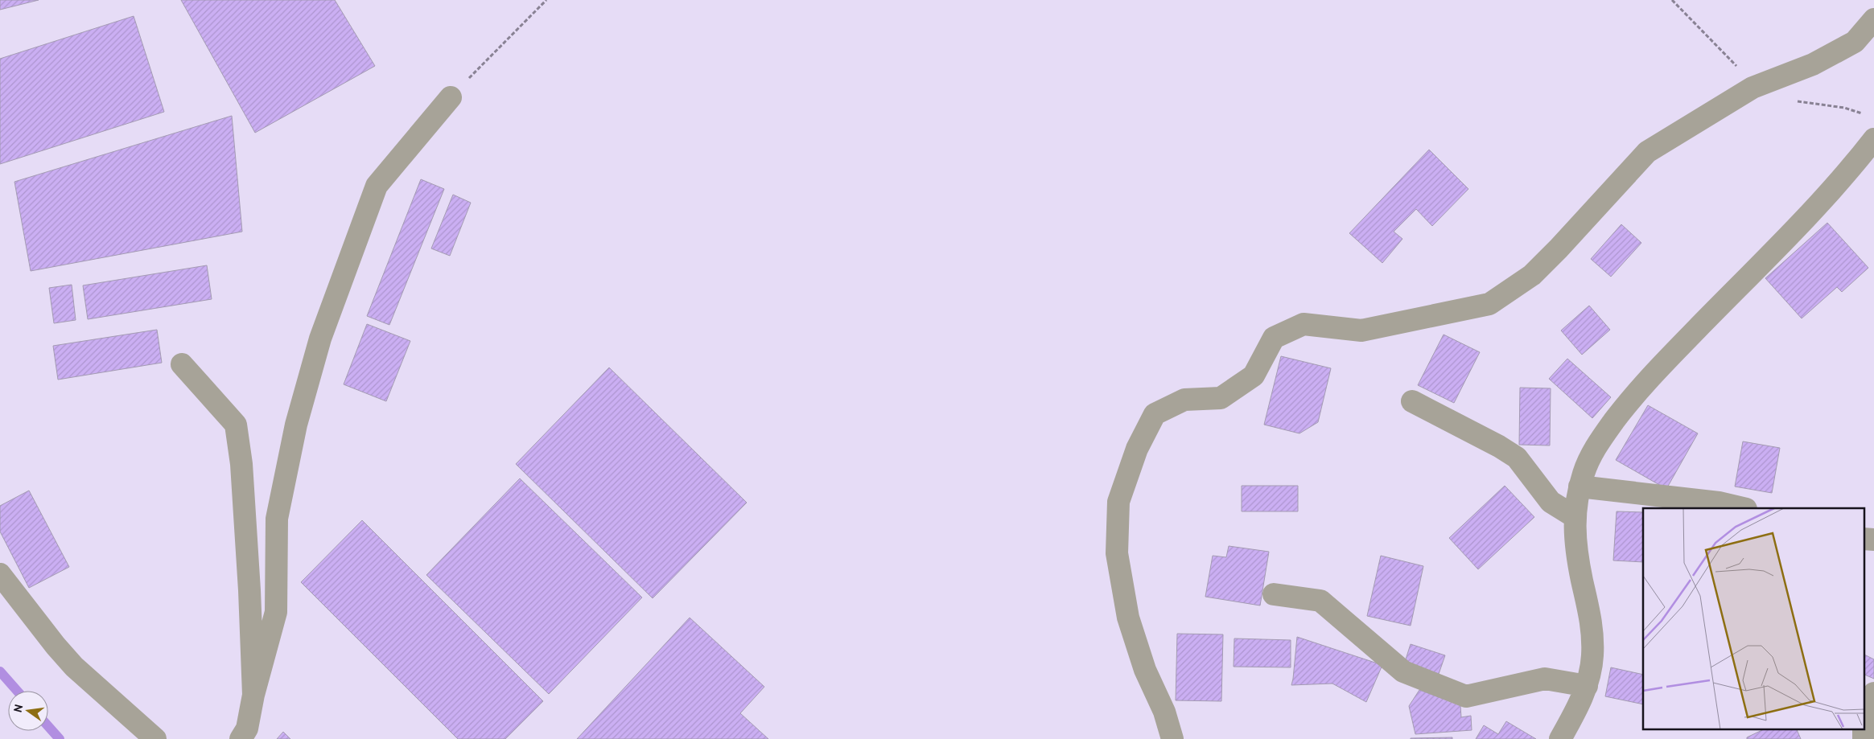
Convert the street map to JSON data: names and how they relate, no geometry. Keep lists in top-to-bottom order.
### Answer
{
  "north": "left"
}
